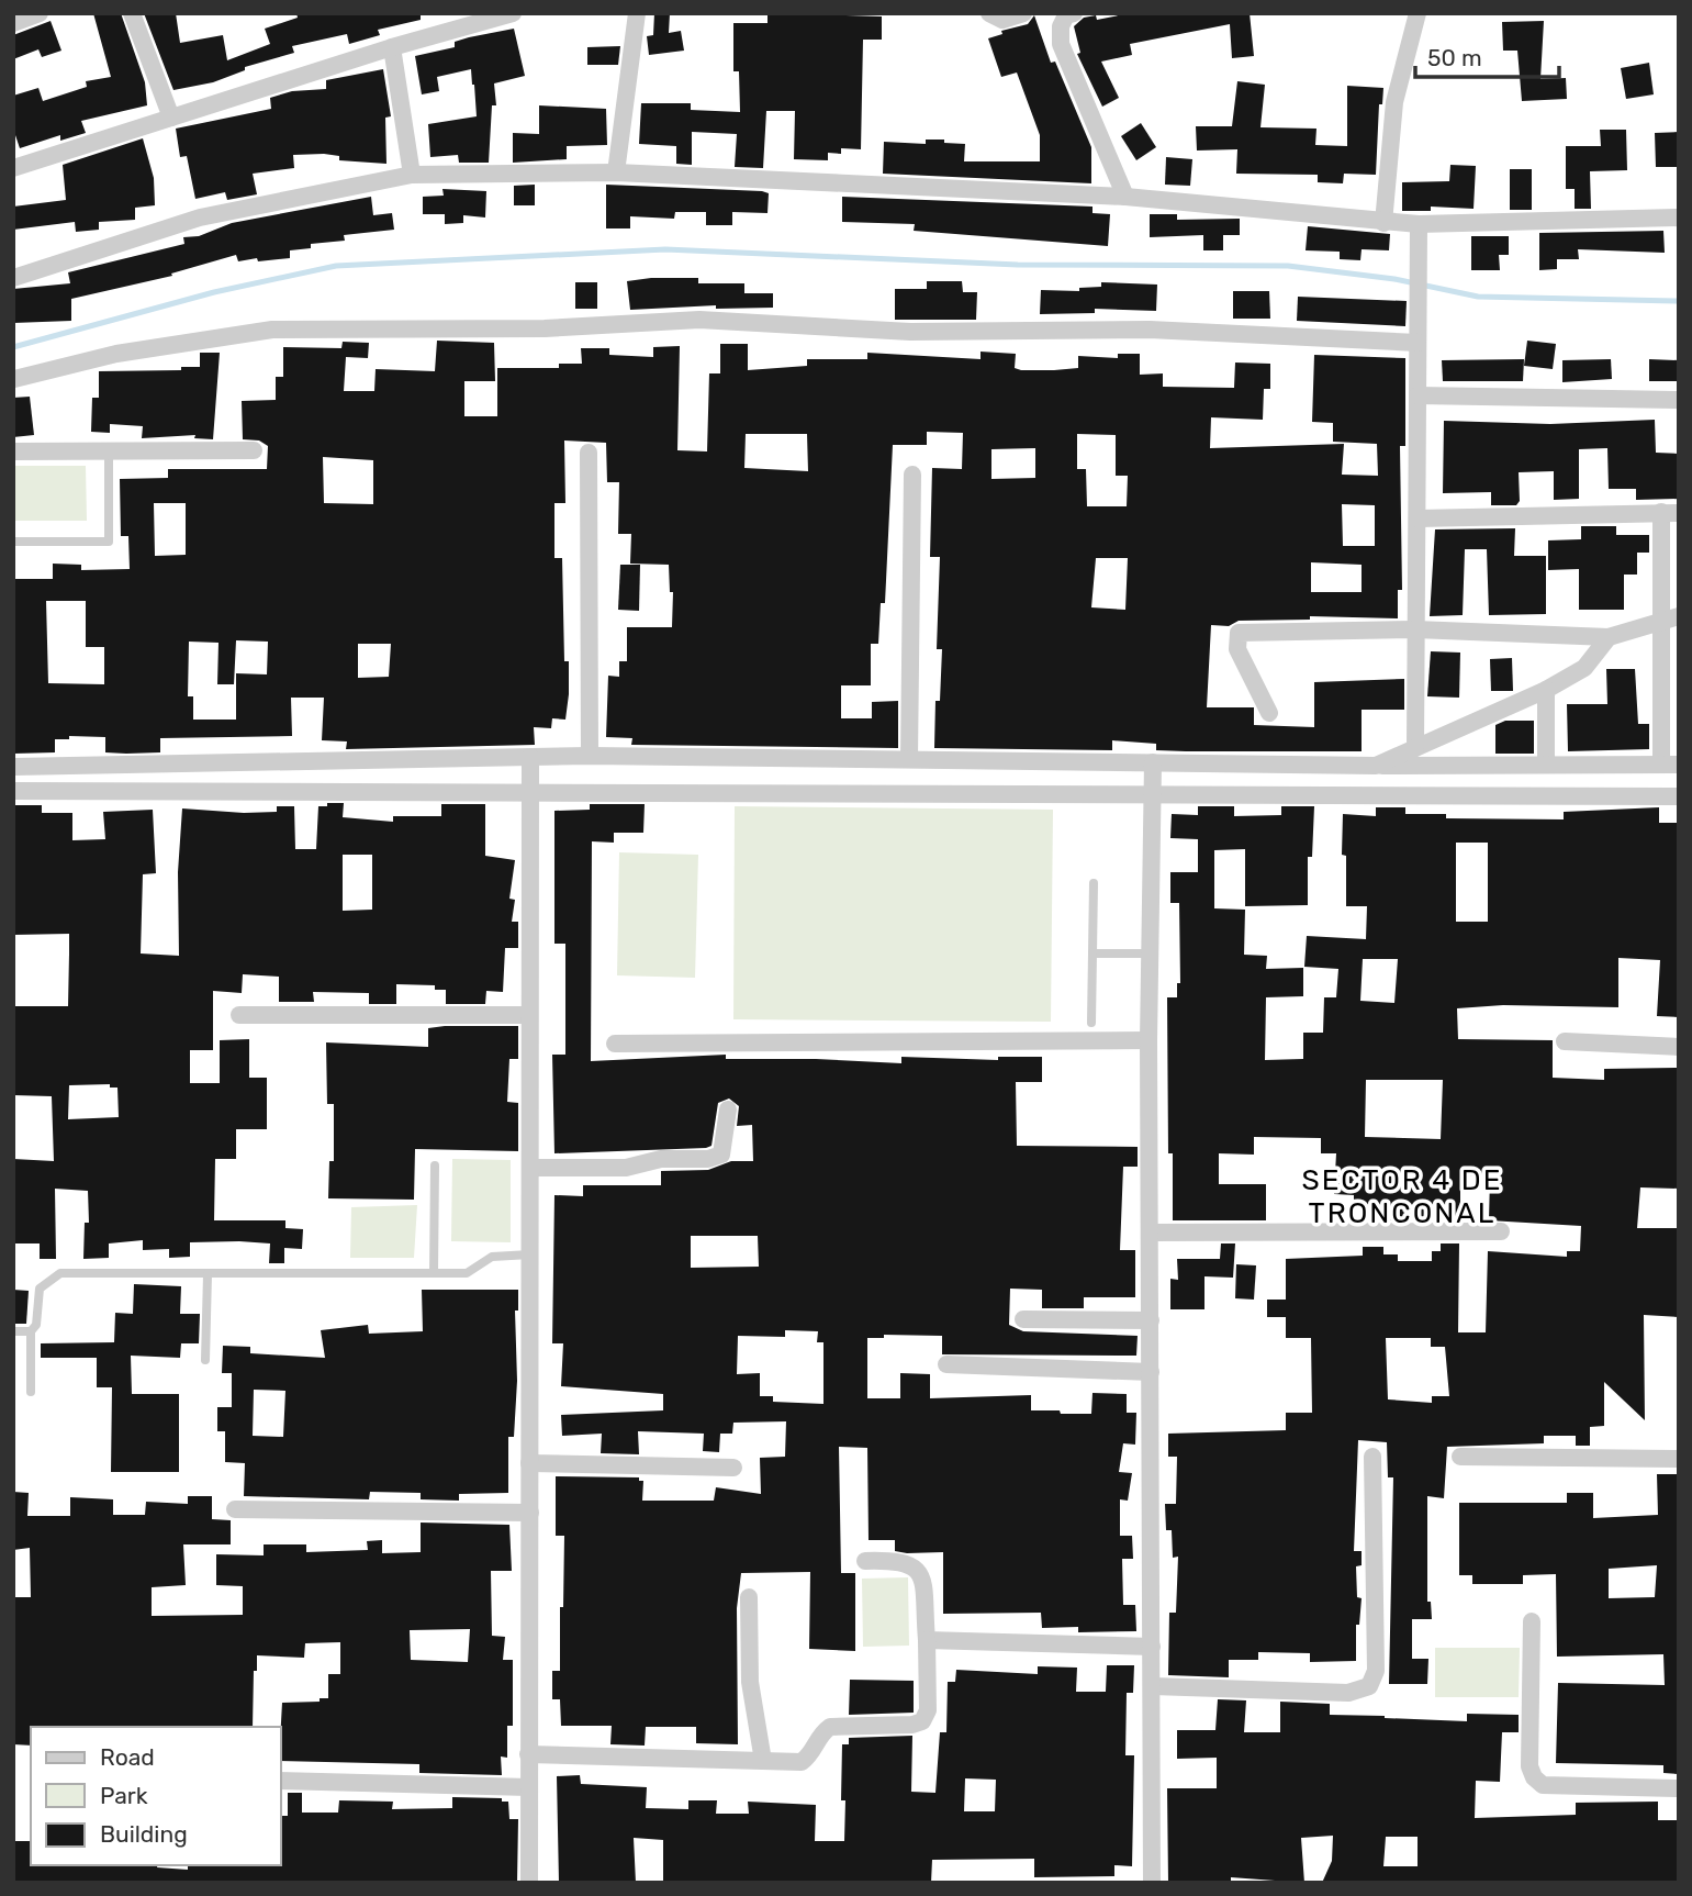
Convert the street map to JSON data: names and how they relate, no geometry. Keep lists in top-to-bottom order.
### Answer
{
  "districts": ["SECTOR 4 DE TRONCONAL"],
  "legend": ["Road", "Park", "Building"],
  "scale_bar": "50 m"
}
